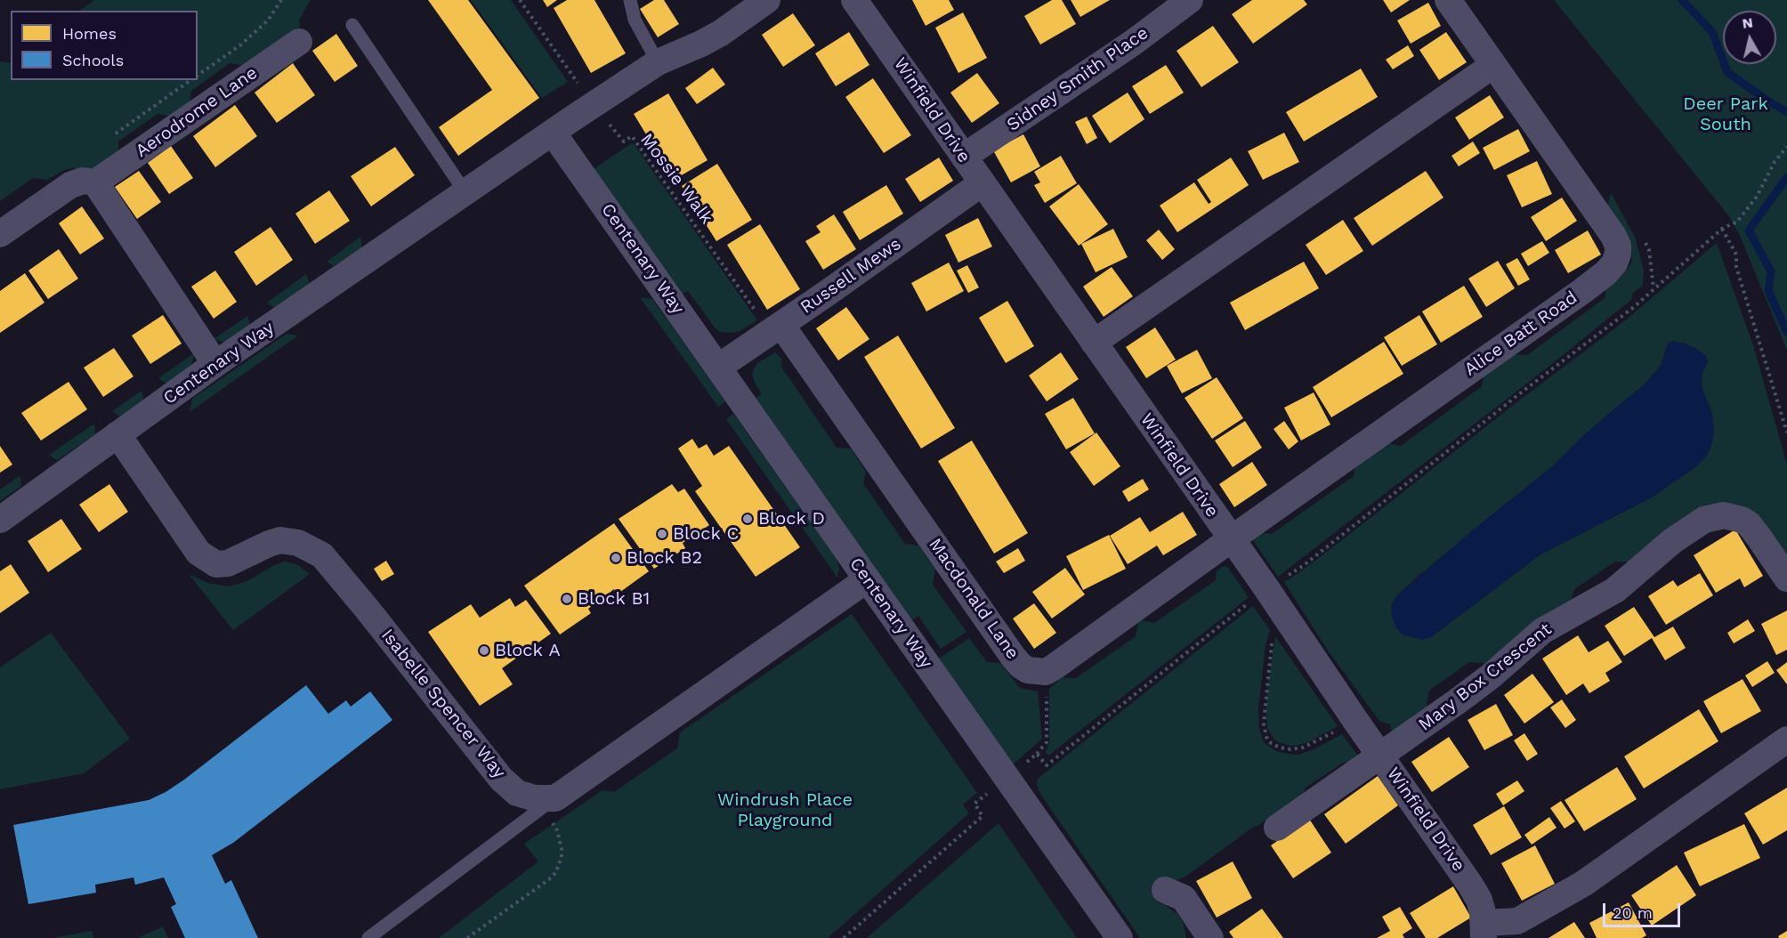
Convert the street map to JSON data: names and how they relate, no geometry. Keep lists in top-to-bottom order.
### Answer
{
  "streets": {
    "street": [
      "Sidney Smith Place",
      "Winfield Drive",
      "Aerodrome Lane",
      "Centenary Way",
      "Russell Mews",
      "Alice Batt Road",
      "Macdonald Lane",
      "Mary Box Crescent",
      "Isabelle Spencer Way"
    ],
    "path": ["Mossie Walk"]
  },
  "crossings": [
    ["Sidney Smith Place", "Winfield Drive"],
    ["Winfield Drive", "Russell Mews"],
    ["Winfield Drive", "Alice Batt Road"],
    ["Winfield Drive", "Mary Box Crescent"],
    ["Mossie Walk", "Russell Mews"],
    ["Mossie Walk", "Macdonald Lane"],
    ["Centenary Way", "Russell Mews"],
    ["Centenary Way", "Isabelle Spencer Way"],
    ["Russell Mews", "Macdonald Lane"]
  ],
  "parks": ["Deer Park South", "Windrush Place Playground"],
  "places": [
    "Block D",
    "Block C",
    "Block B2",
    "Block B1",
    "Block A"
  ],
  "legend": ["Homes", "Schools"],
  "scale_bar": "20 m",
  "north": "top"
}
